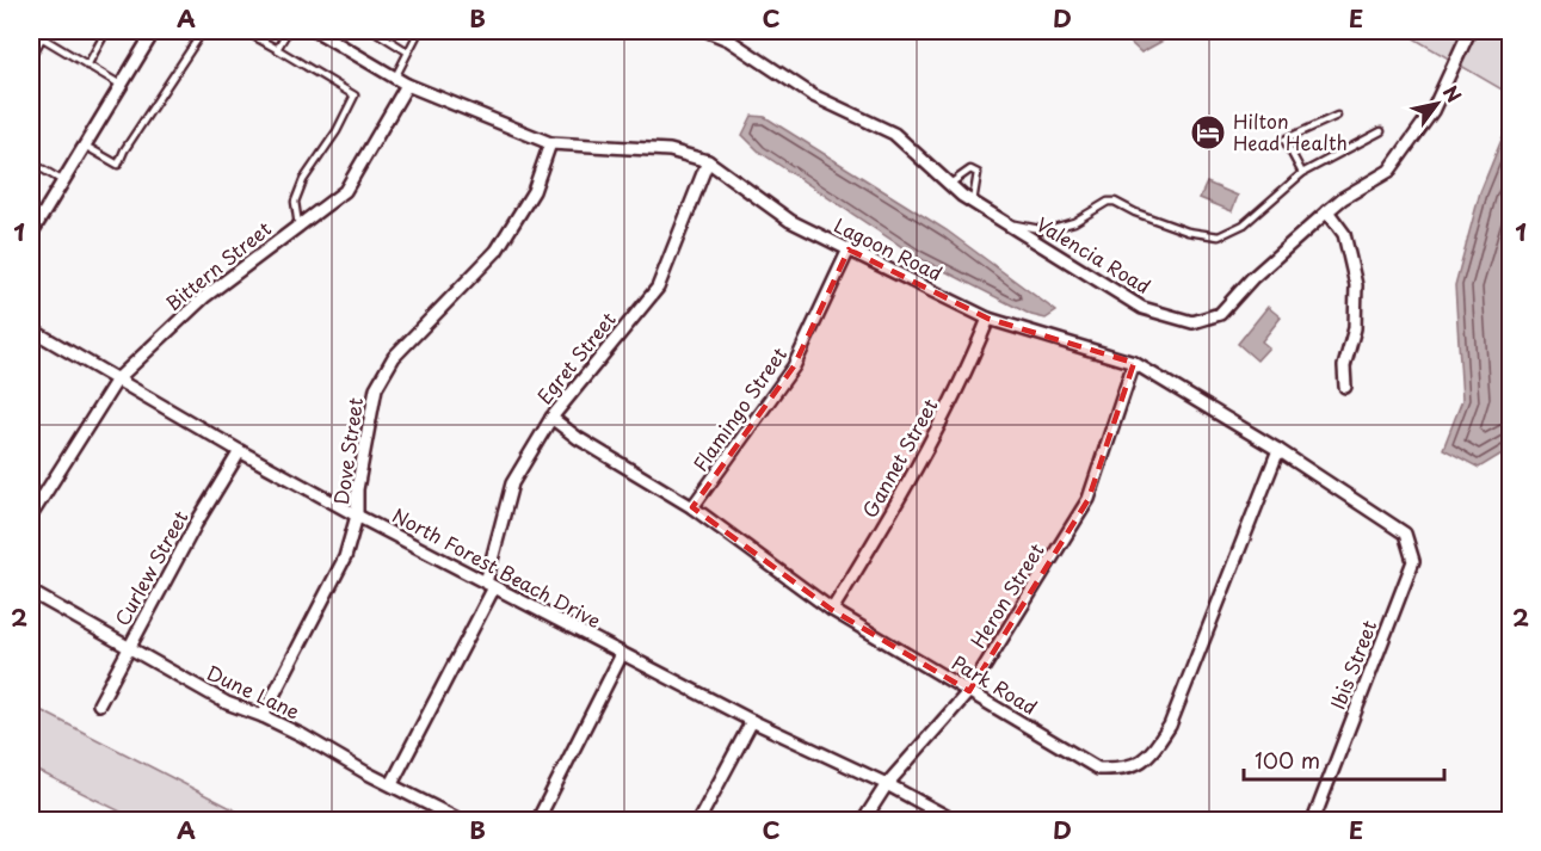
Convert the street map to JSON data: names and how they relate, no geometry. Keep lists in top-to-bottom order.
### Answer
{
  "streets": {
    "street": [
      "Lagoon Road",
      "Valencia Road",
      "Bittern Street",
      "Egret Street",
      "Flamingo Street",
      "Dove Street",
      "Gannet Street",
      "Curlew Street",
      "North Forest Beach Drive",
      "Heron Street",
      "Ibis Street",
      "Park Road",
      "Dune Lane"
    ]
  },
  "crossings": [
    ["Lagoon Road", "Bittern Street"],
    ["Lagoon Road", "Egret Street"],
    ["Lagoon Road", "Flamingo Street"],
    ["Lagoon Road", "Dove Street"],
    ["Lagoon Road", "Gannet Street"],
    ["Lagoon Road", "Heron Street"],
    ["Lagoon Road", "Ibis Street"],
    ["Lagoon Road", "Park Road"],
    ["Bittern Street", "North Forest Beach Drive"],
    ["Egret Street", "North Forest Beach Drive"],
    ["Egret Street", "Park Road"],
    ["Egret Street", "Dune Lane"],
    ["Flamingo Street", "Park Road"],
    ["Dove Street", "North Forest Beach Drive"],
    ["Dove Street", "Dune Lane"],
    ["Gannet Street", "Park Road"],
    ["Curlew Street", "North Forest Beach Drive"],
    ["Curlew Street", "Dune Lane"],
    ["North Forest Beach Drive", "Heron Street"],
    ["Heron Street", "Park Road"]
  ],
  "places": {
    "hotel": ["Hilton Head Health"]
  },
  "scale_bar": "100 m",
  "north": "top right",
  "grid": {
    "columns": [
      "A",
      "B",
      "C",
      "D",
      "E"
    ],
    "rows": ["1", "2"]
  }
}
